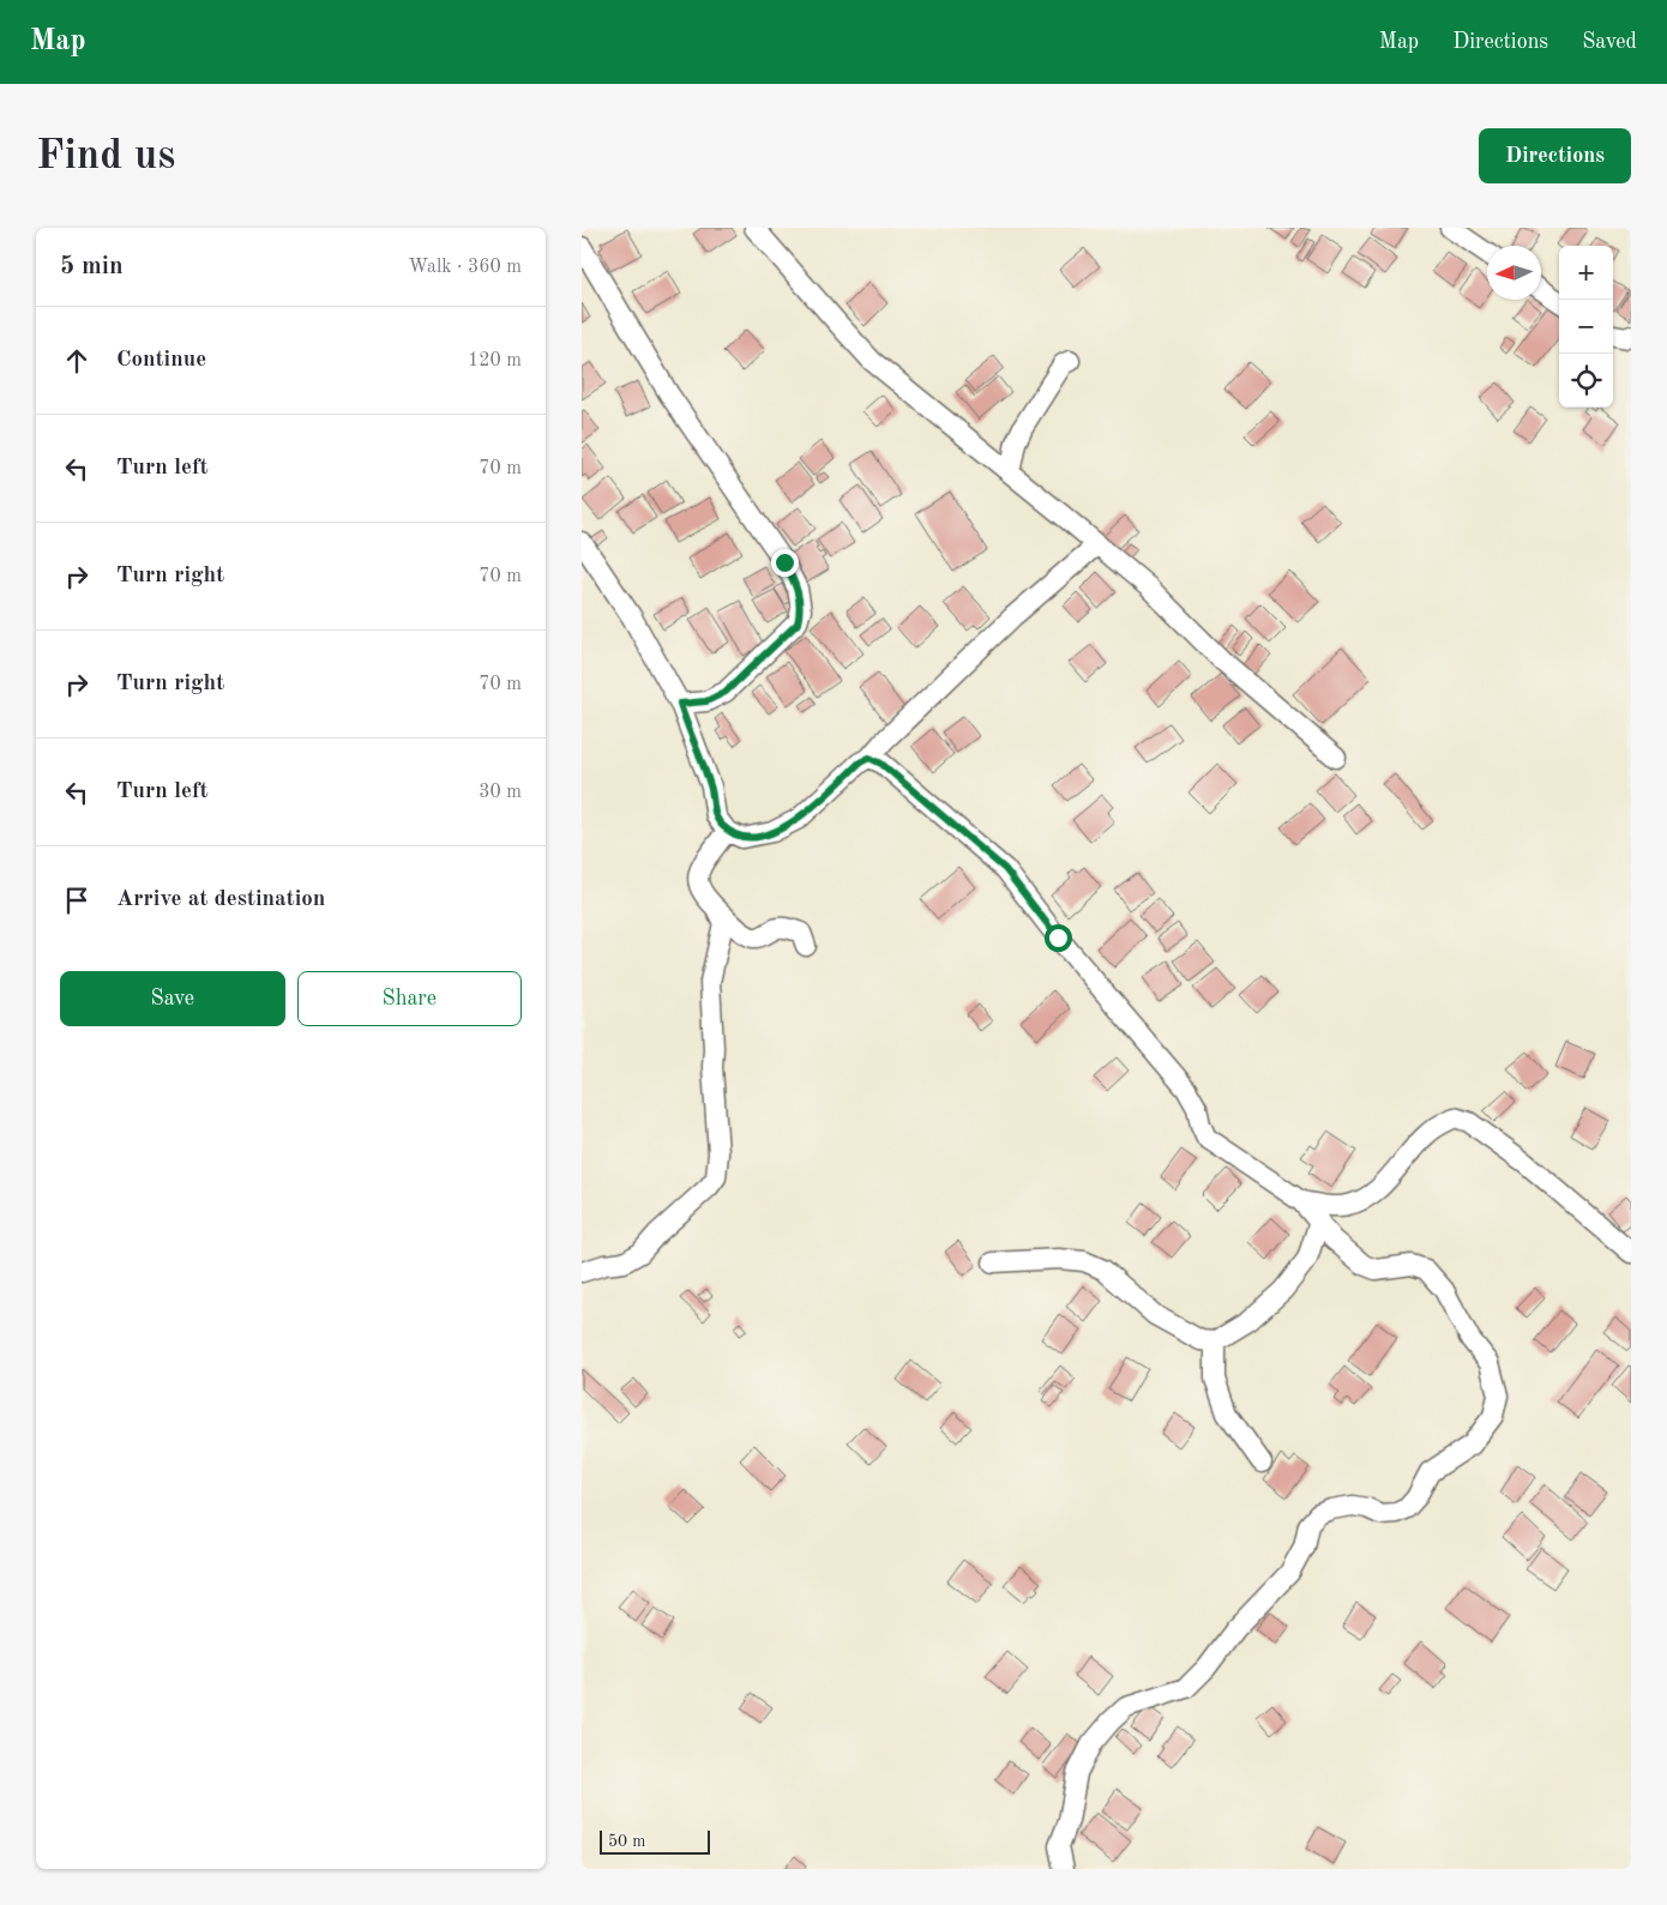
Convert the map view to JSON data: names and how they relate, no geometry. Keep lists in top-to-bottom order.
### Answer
{
  "scale_bar": "50 m",
  "north": "left",
  "page": {
    "header": "Map",
    "nav": ["Map", "Directions", "Saved"],
    "buttons": [
      "Directions",
      ["Save", "Share"]
    ],
    "title": "Find us",
    "heading": ["5 min", "Walk · 360 m"],
    "map_buttons": ["+", "−"],
    "list": [
      ["Continue", "120 m"],
      ["Turn left", "70 m"],
      ["Turn right", "70 m"],
      ["Turn right", "70 m"],
      ["Turn left", "30 m"],
      "Arrive at destination"
    ],
    "scale": "50 m"
  }
}
